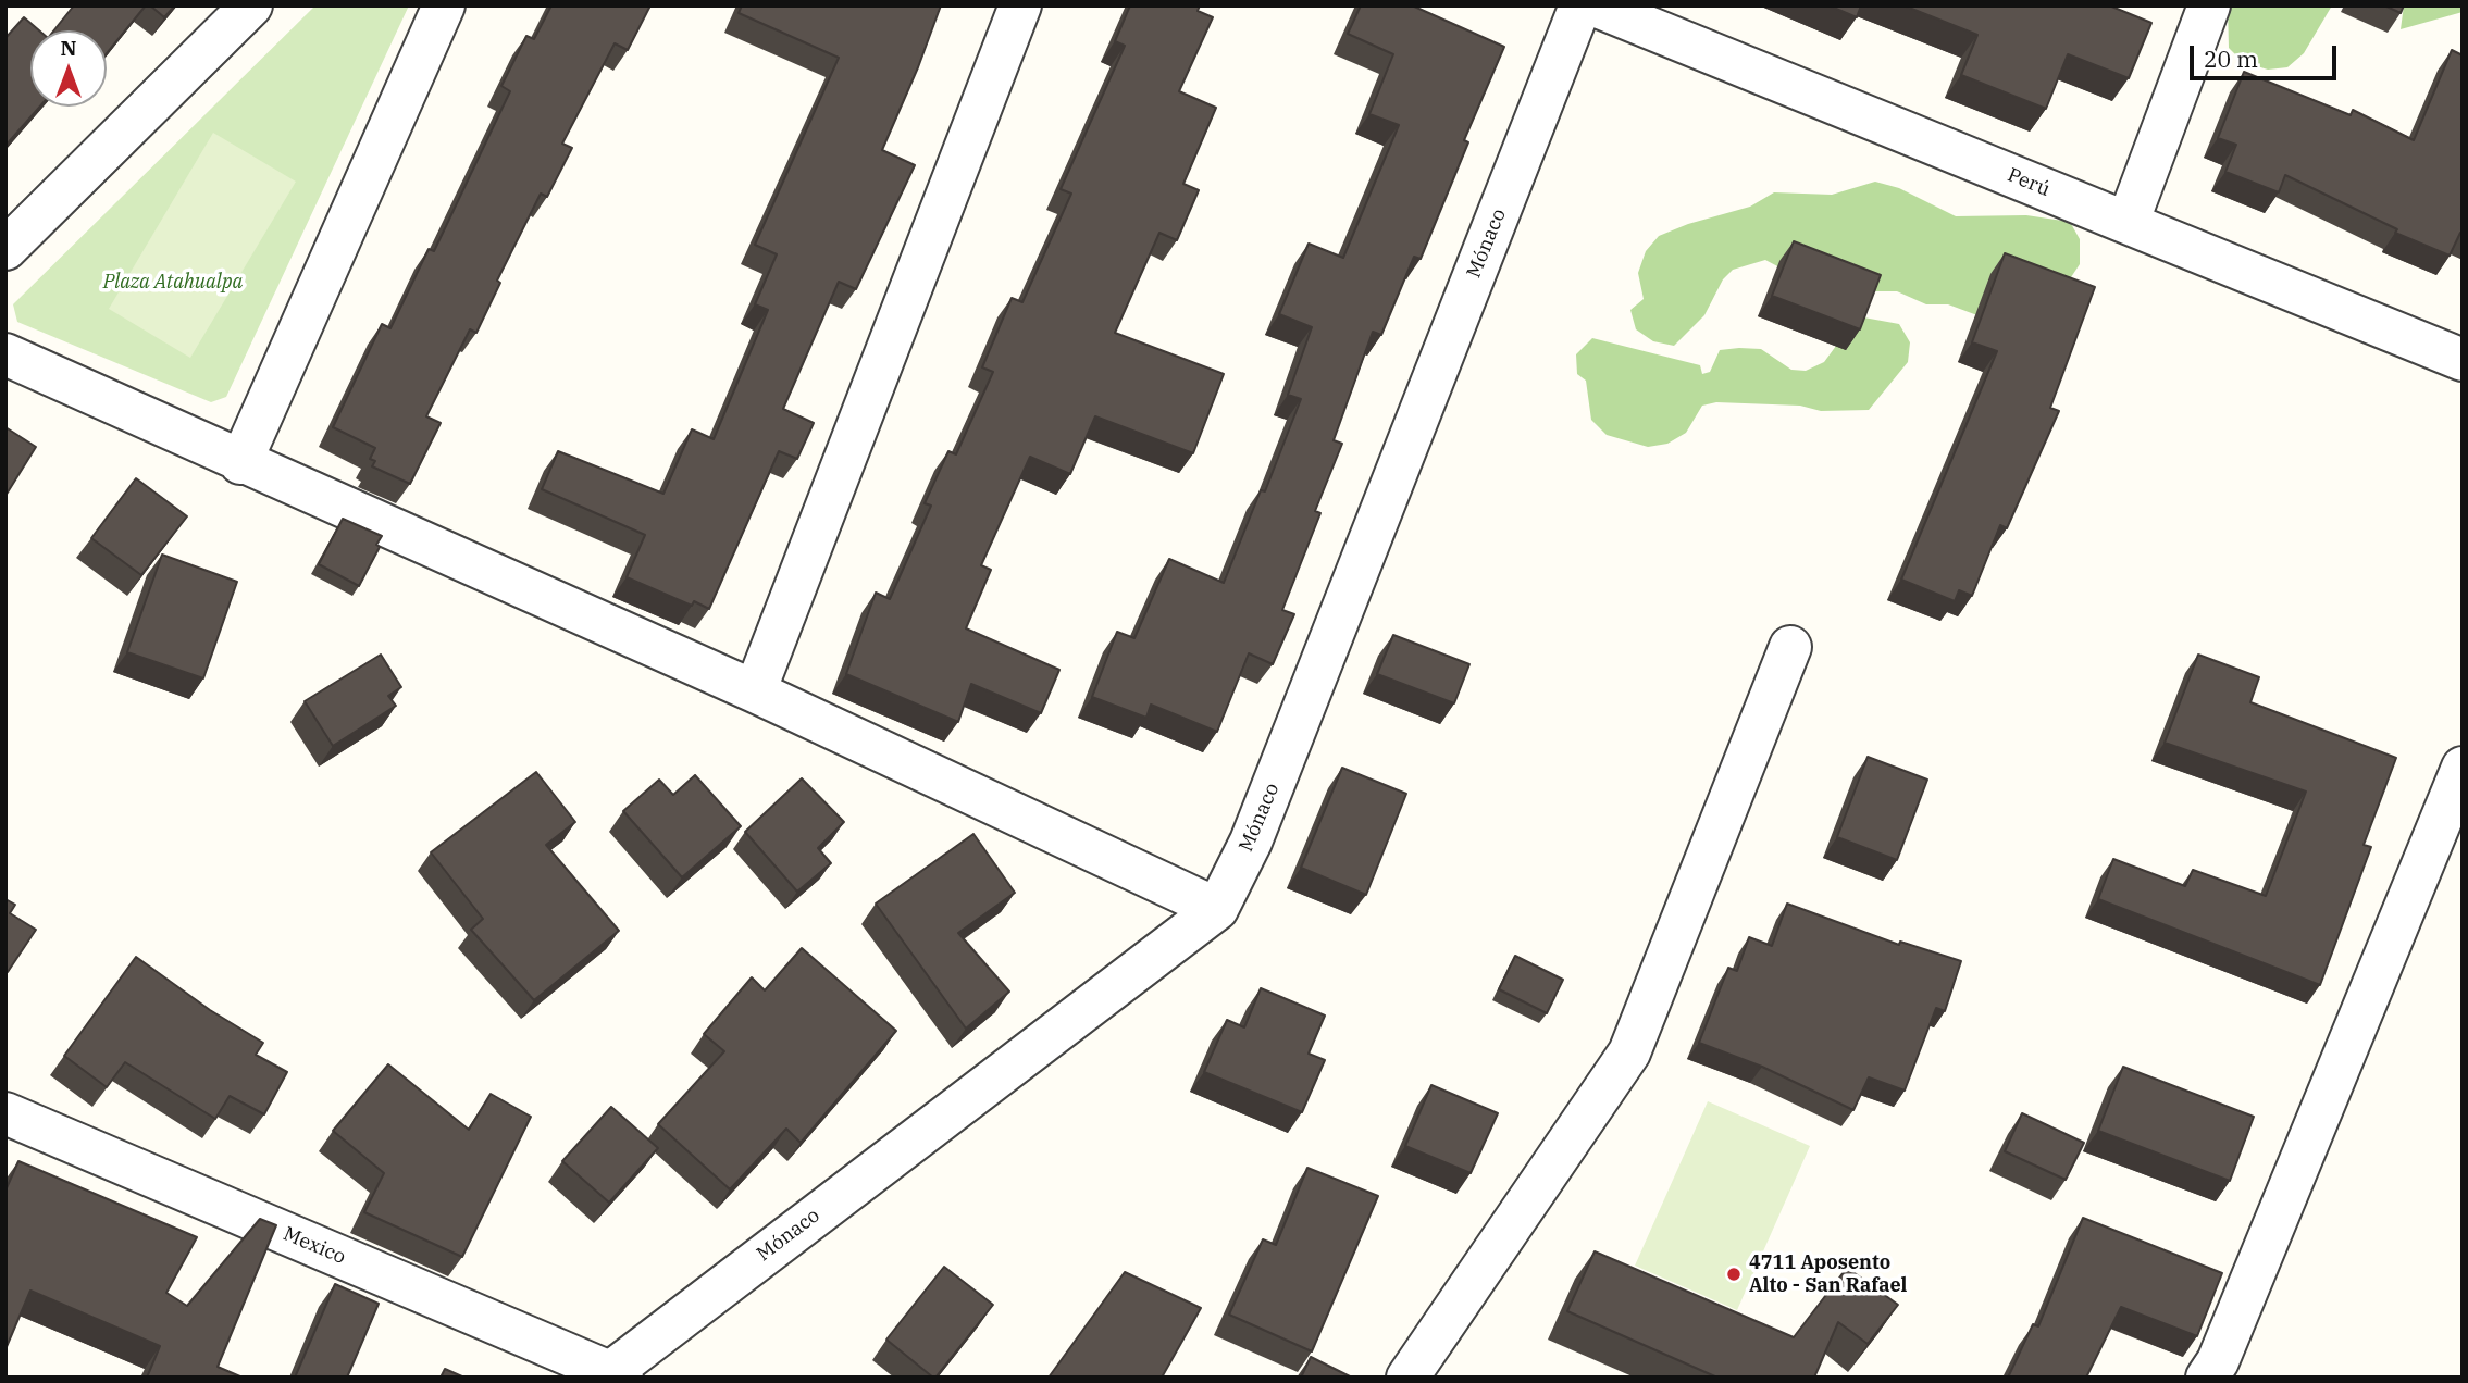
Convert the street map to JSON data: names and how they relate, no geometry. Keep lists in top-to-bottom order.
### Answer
{
  "streets": {
    "street": ["Perú", "Mónaco", "Mexico"]
  },
  "crossings": [
    ["Mónaco", "Mexico"]
  ],
  "parks": ["Plaza Atahualpa"],
  "places": ["4711 Aposento Alto - San Rafael"],
  "scale_bar": "20 m",
  "north": "top"
}
